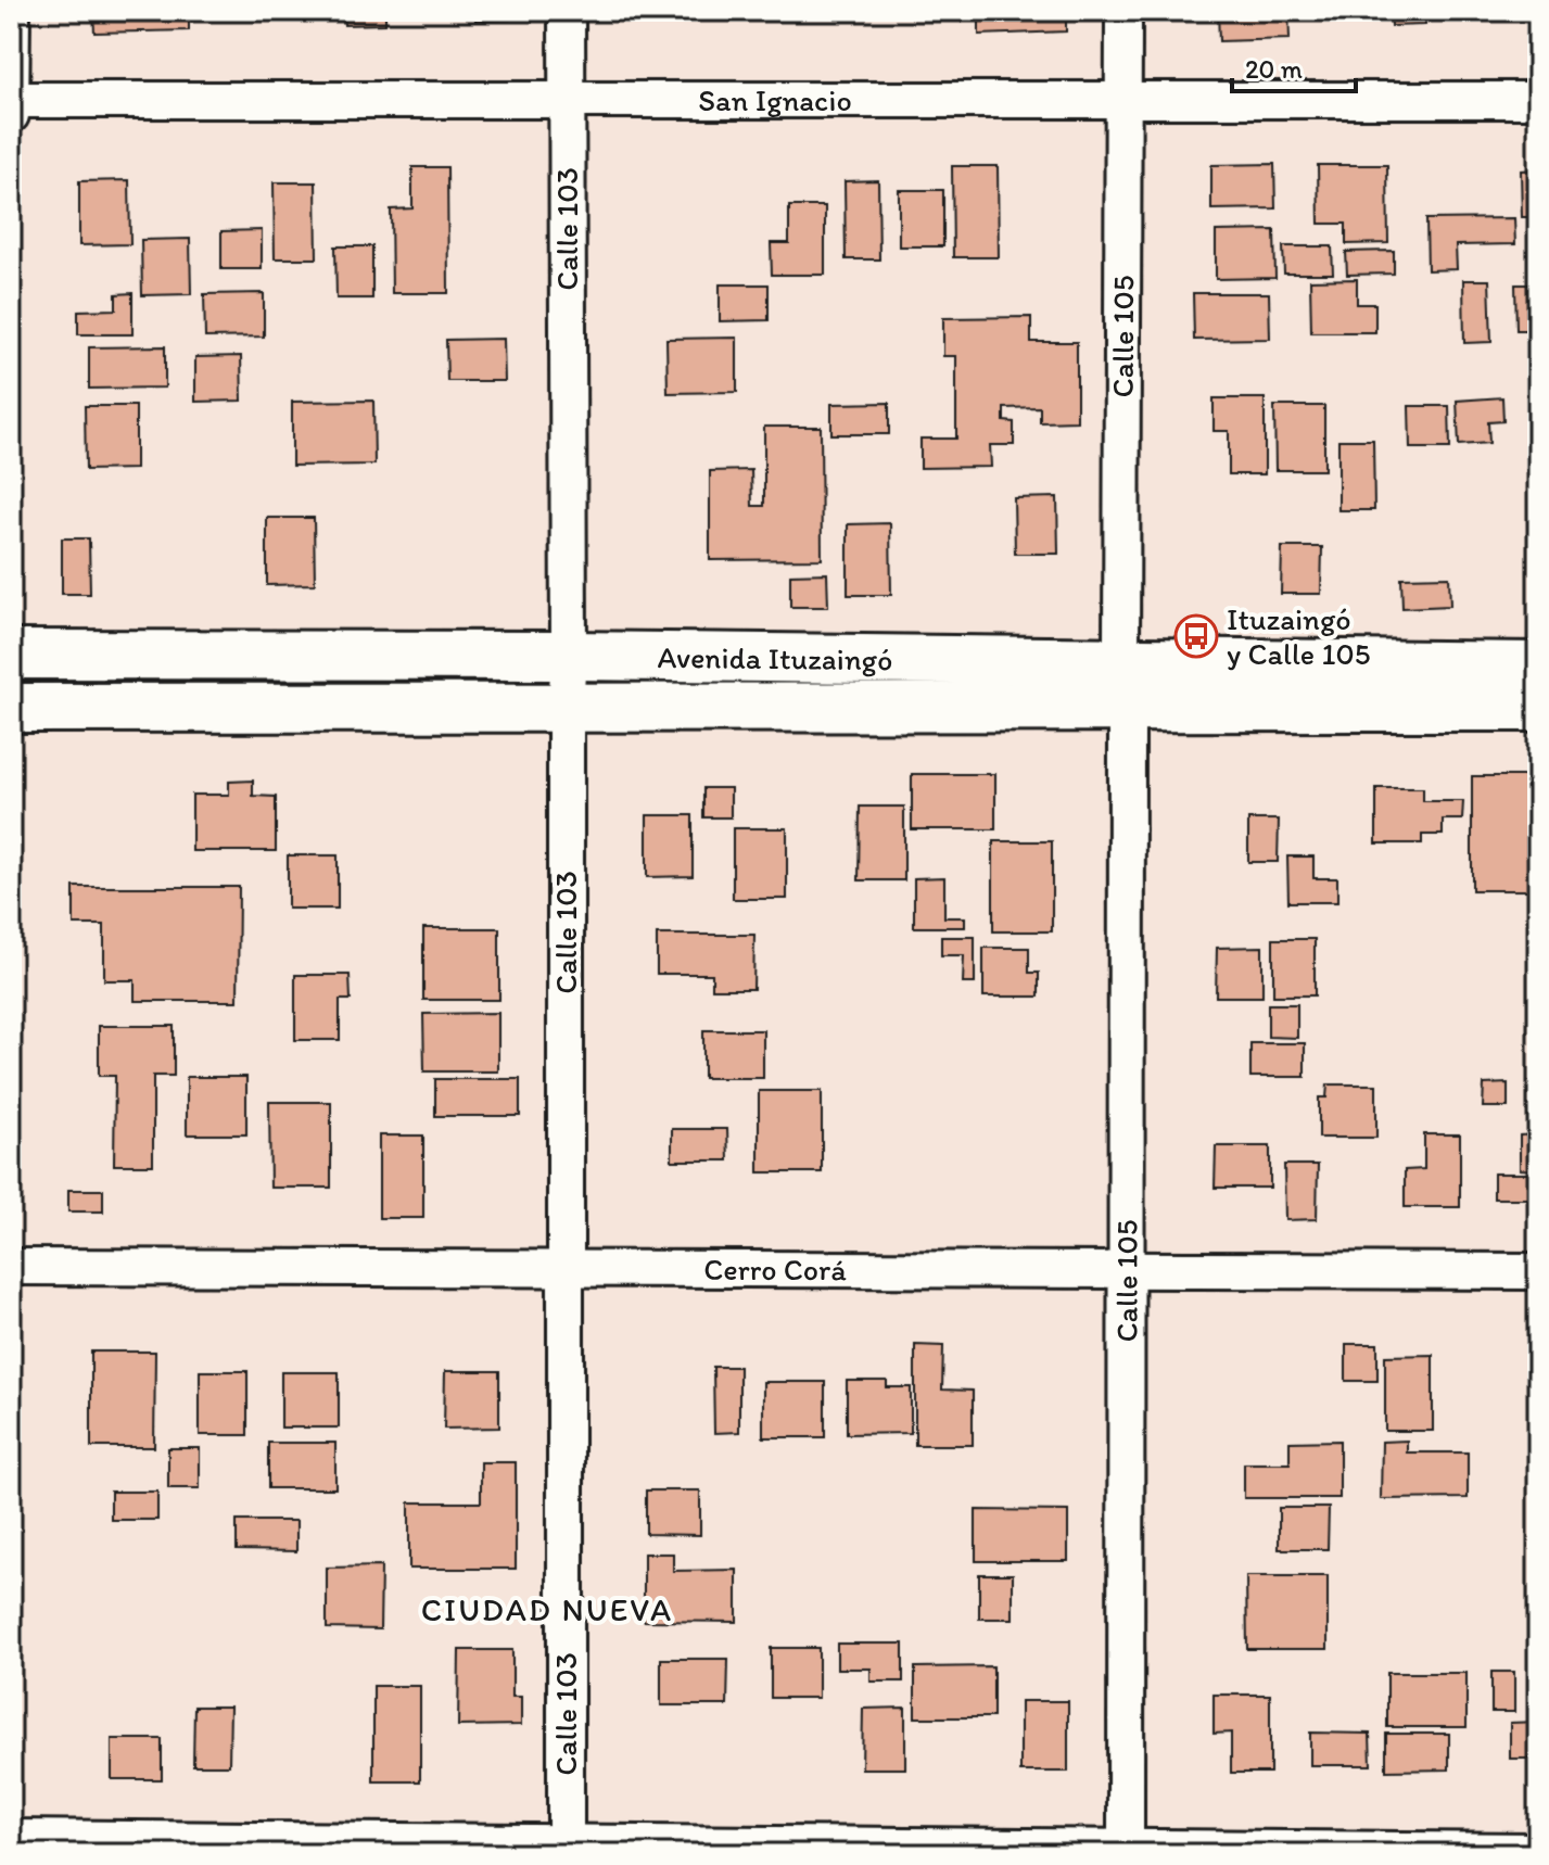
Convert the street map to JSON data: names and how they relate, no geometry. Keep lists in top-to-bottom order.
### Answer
{
  "streets": {
    "main road": ["Avenida Ituzaingó"],
    "street": [
      "San Ignacio",
      "Calle 103",
      "Calle 105",
      "Cerro Corá"
    ]
  },
  "crossings": [
    ["San Ignacio", "Calle 103"],
    ["San Ignacio", "Calle 105"],
    ["Calle 103", "Avenida Ituzaingó"],
    ["Calle 103", "Cerro Corá"],
    ["Calle 105", "Avenida Ituzaingó"],
    ["Calle 105", "Cerro Corá"]
  ],
  "districts": ["CIUDAD NUEVA"],
  "places": {
    "bus stop": ["Ituzaingó y Calle 105"]
  },
  "scale_bar": "20 m"
}
